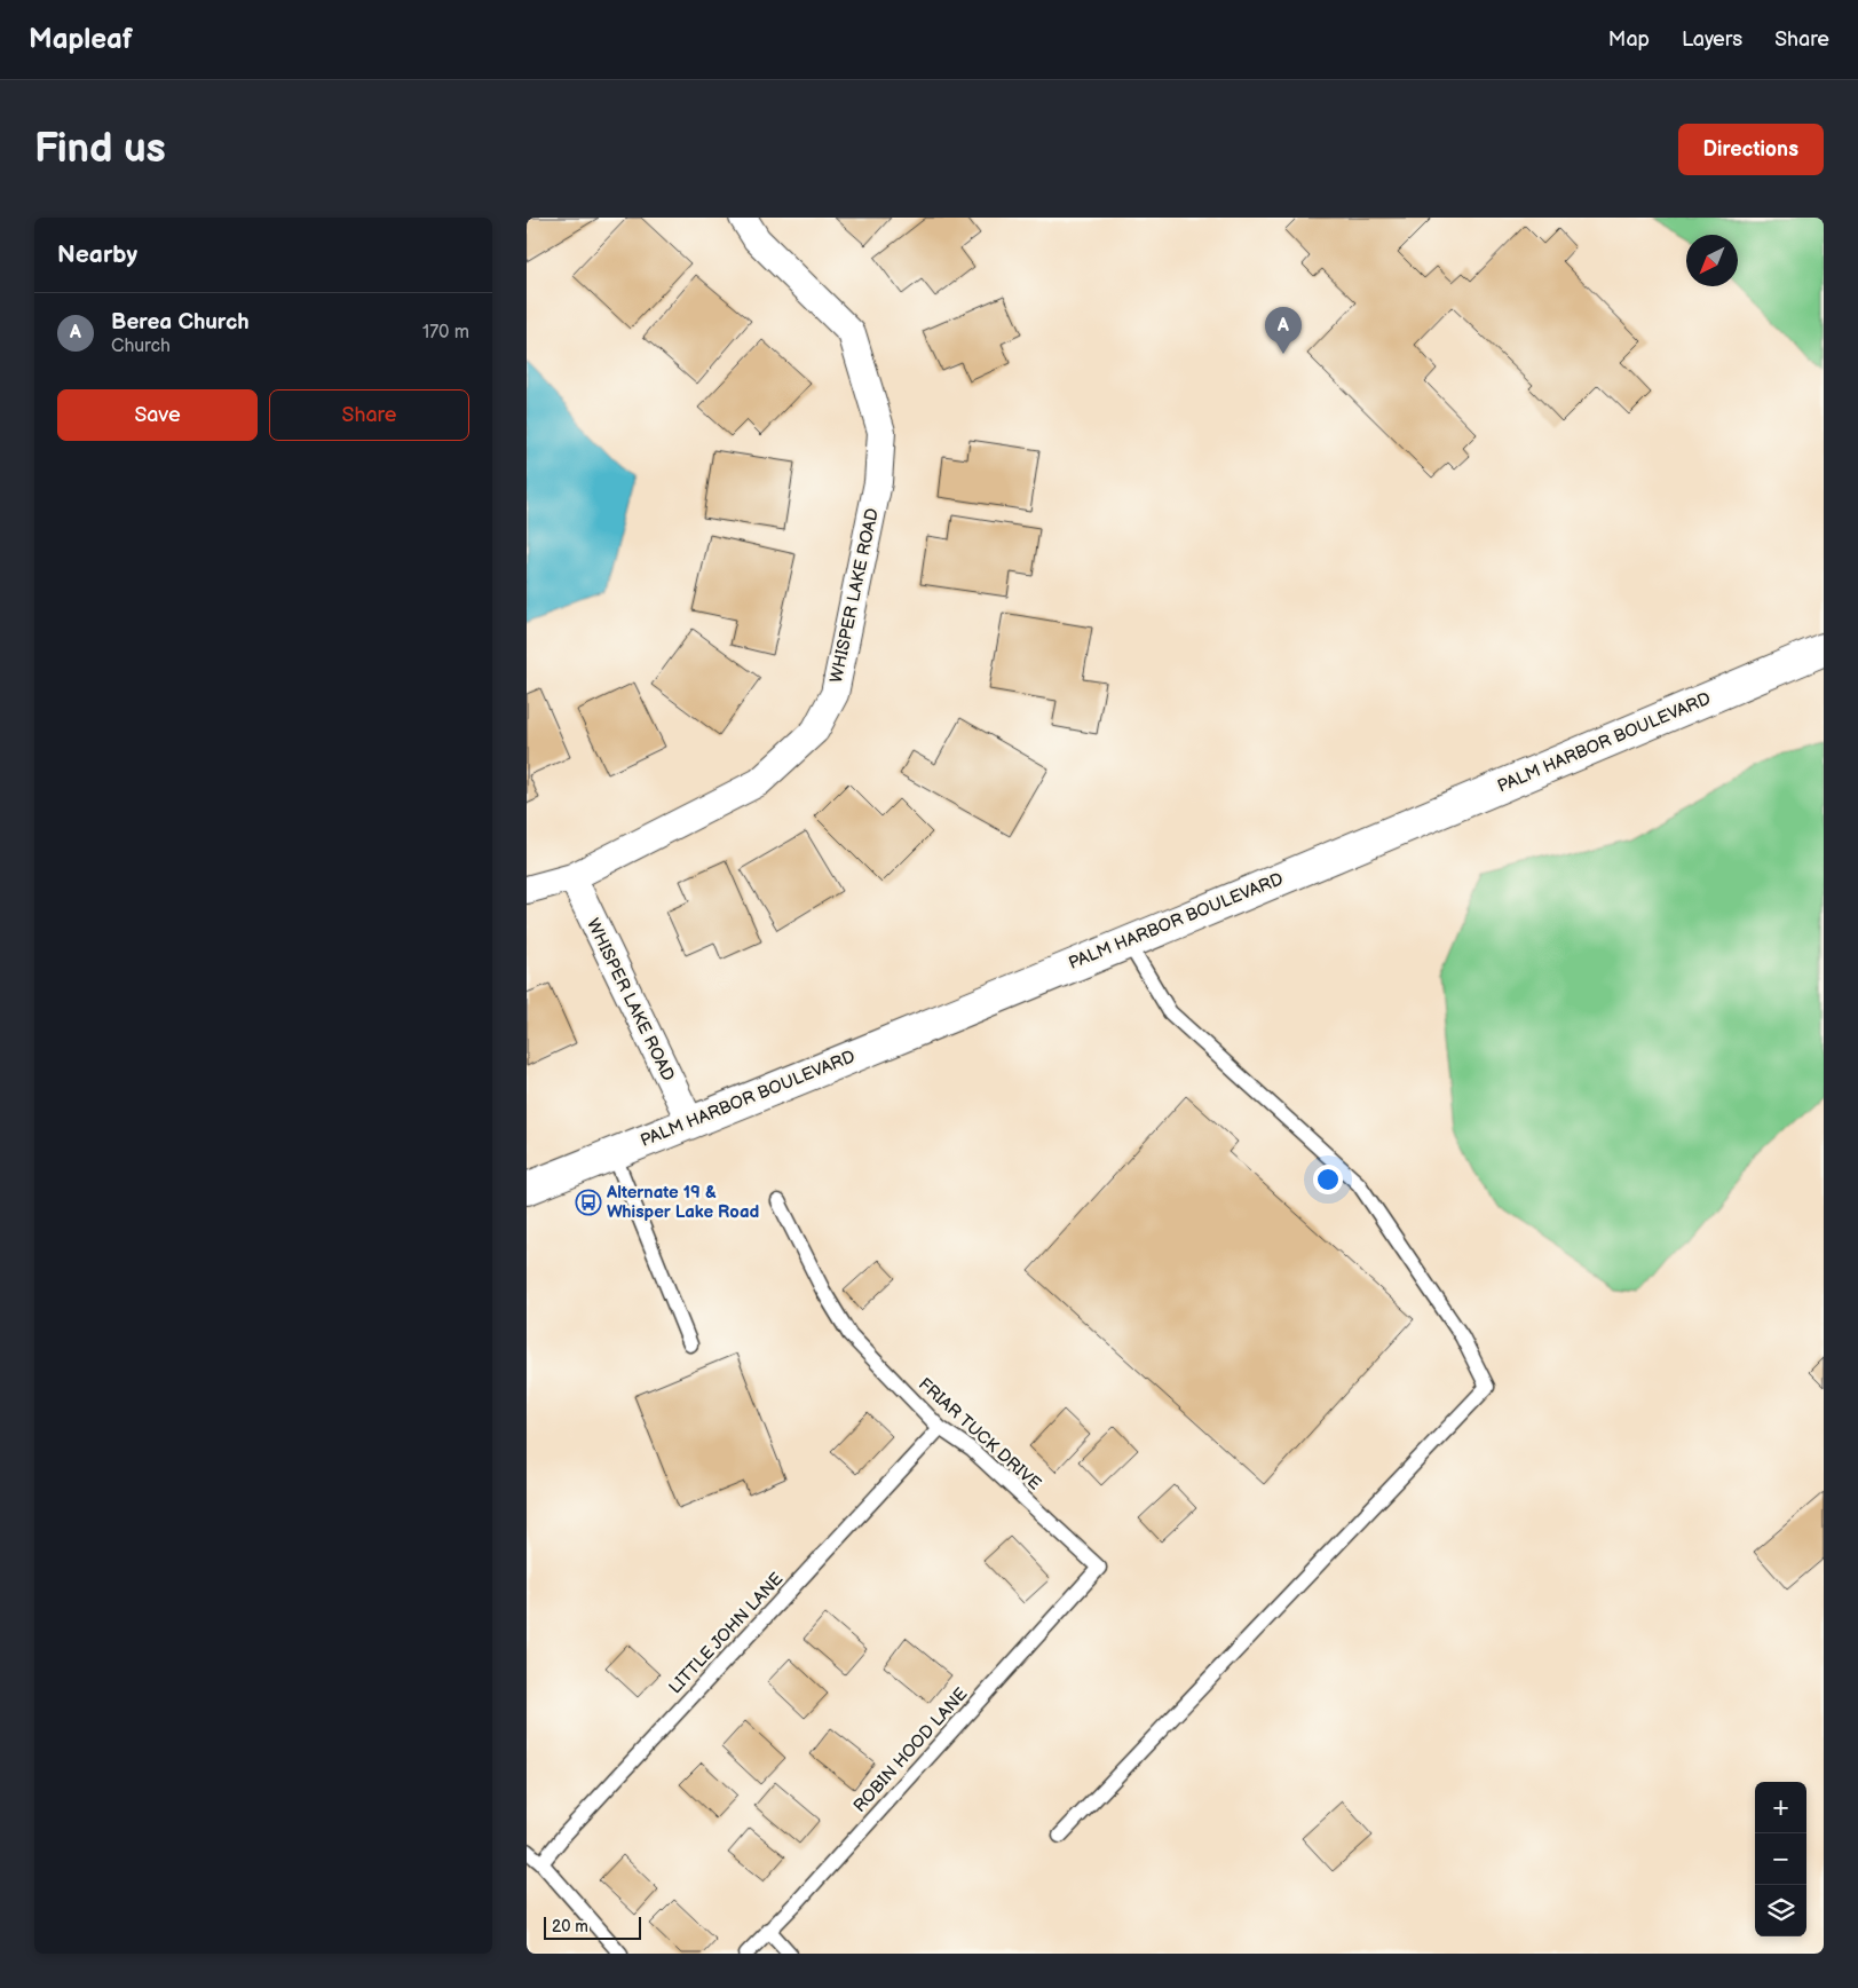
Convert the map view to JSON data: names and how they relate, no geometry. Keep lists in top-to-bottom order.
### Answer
{
  "streets": {
    "main road": ["PALM HARBOR BOULEVARD"],
    "street": ["WHISPER LAKE ROAD"],
    "lane": ["FRIAR TUCK DRIVE", "LITTLE JOHN LANE", "ROBIN HOOD LANE"]
  },
  "crossings": [
    ["WHISPER LAKE ROAD", "PALM HARBOR BOULEVARD"],
    ["FRIAR TUCK DRIVE", "LITTLE JOHN LANE"],
    ["FRIAR TUCK DRIVE", "ROBIN HOOD LANE"]
  ],
  "places": {
    "bus stop": ["Alternate 19 & Whisper Lake Road"]
  },
  "scale_bar": "20 m",
  "north": "bottom left",
  "page": {
    "header": "Mapleaf",
    "nav": ["Map", "Layers", "Share"],
    "buttons": [
      "Directions",
      ["Save", "Share"]
    ],
    "title": "Find us",
    "heading": "Nearby",
    "list": [
      {
        "mark": "A",
        "name": "Berea Church",
        "note": "Church",
        "value": "170 m"
      }
    ],
    "pins": "A",
    "map_buttons": ["+", "−"],
    "scale": "20 m"
  }
}
